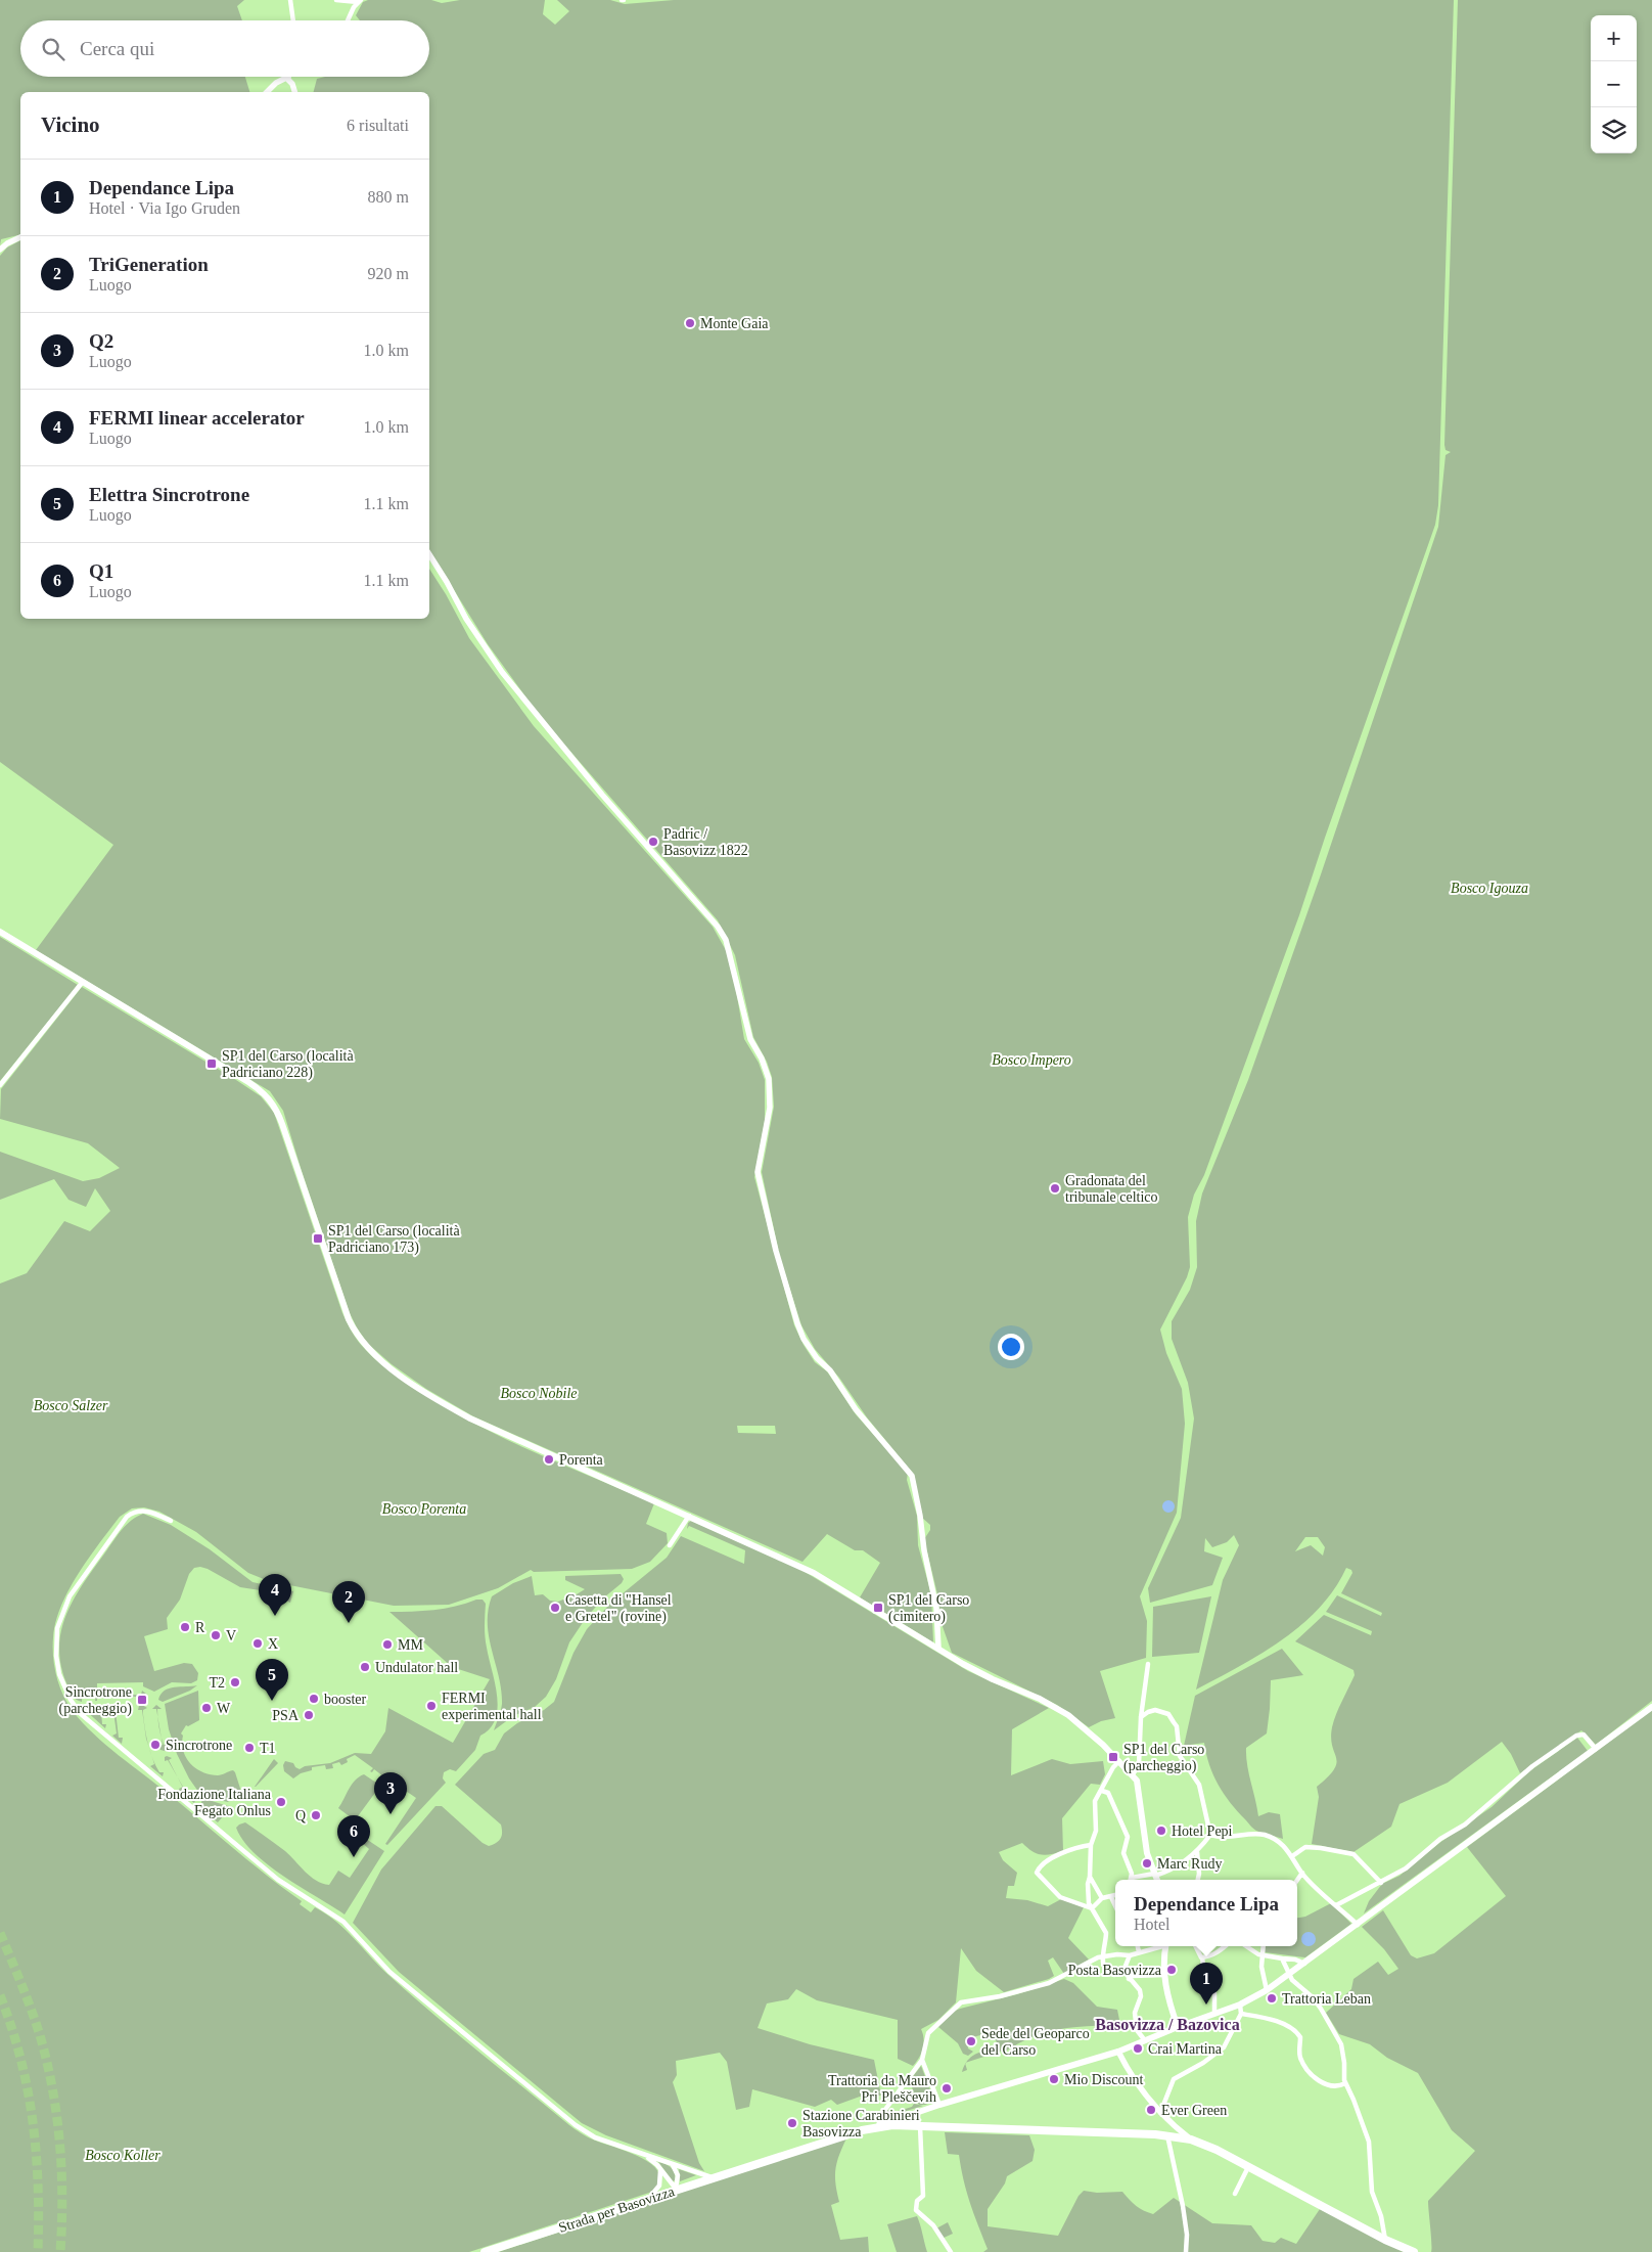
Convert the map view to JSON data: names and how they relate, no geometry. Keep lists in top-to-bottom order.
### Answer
{
  "streets": {
    "main road": ["Strada per Basovizza"]
  },
  "districts": ["Basovizza / Bazovica"],
  "parks": [
    "Bosco Igouza",
    "Bosco Impero",
    "Bosco Nobile",
    "Bosco Salzer",
    "Bosco Porenta",
    "Bosco Koller"
  ],
  "places": {
    "other": [
      "Monte Gaia",
      "Padric / Basovizz 1822",
      "Gradonata del tribunale celtico",
      "Porenta",
      "Casetta di \"Hansel e Gretel\" (rovine)",
      "R",
      "V",
      "X",
      "MM",
      "Undulator hall",
      "T2",
      "booster",
      "FERMI experimental hall",
      "W",
      "PSA",
      "Sincrotrone",
      "T1",
      "Fondazione Italiana Fegato Onlus",
      "Q",
      "Hotel Pepi",
      "Marc Rudy",
      "Posta Basovizza",
      "Trattoria Leban",
      "Sede del Geoparco del Carso",
      "Crai Martina",
      "Mio Discount",
      "Trattoria da Mauro Pri Pleščevih",
      "Ever Green",
      "Stazione Carabinieri Basovizza"
    ],
    "transit": [
      "SP1 del Carso (località Padriciano 228)",
      "SP1 del Carso (località Padriciano 173)",
      "SP1 del Carso (cimitero)",
      "Sincrotrone (parcheggio)",
      "SP1 del Carso (parcheggio)"
    ]
  },
  "page": {
    "map_buttons": ["+", "−"],
    "search": "Cerca qui",
    "heading": ["Vicino", "6 risultati"],
    "list": [
      {
        "mark": "1",
        "name": "Dependance Lipa",
        "note": "Hotel · Via Igo Gruden",
        "value": "880 m"
      },
      {
        "mark": "2",
        "name": "TriGeneration",
        "note": "Luogo",
        "value": "920 m"
      },
      {
        "mark": "3",
        "name": "Q2",
        "note": "Luogo",
        "value": "1.0 km"
      },
      {
        "mark": "4",
        "name": "FERMI linear accelerator",
        "note": "Luogo",
        "value": "1.0 km"
      },
      {
        "mark": "5",
        "name": "Elettra Sincrotrone",
        "note": "Luogo",
        "value": "1.1 km"
      },
      {
        "mark": "6",
        "name": "Q1",
        "note": "Luogo",
        "value": "1.1 km"
      }
    ],
    "pins": [
      "4",
      "2",
      "5",
      "3",
      "6",
      "1"
    ],
    "popup": ["Dependance Lipa", "Hotel"]
  }
}
